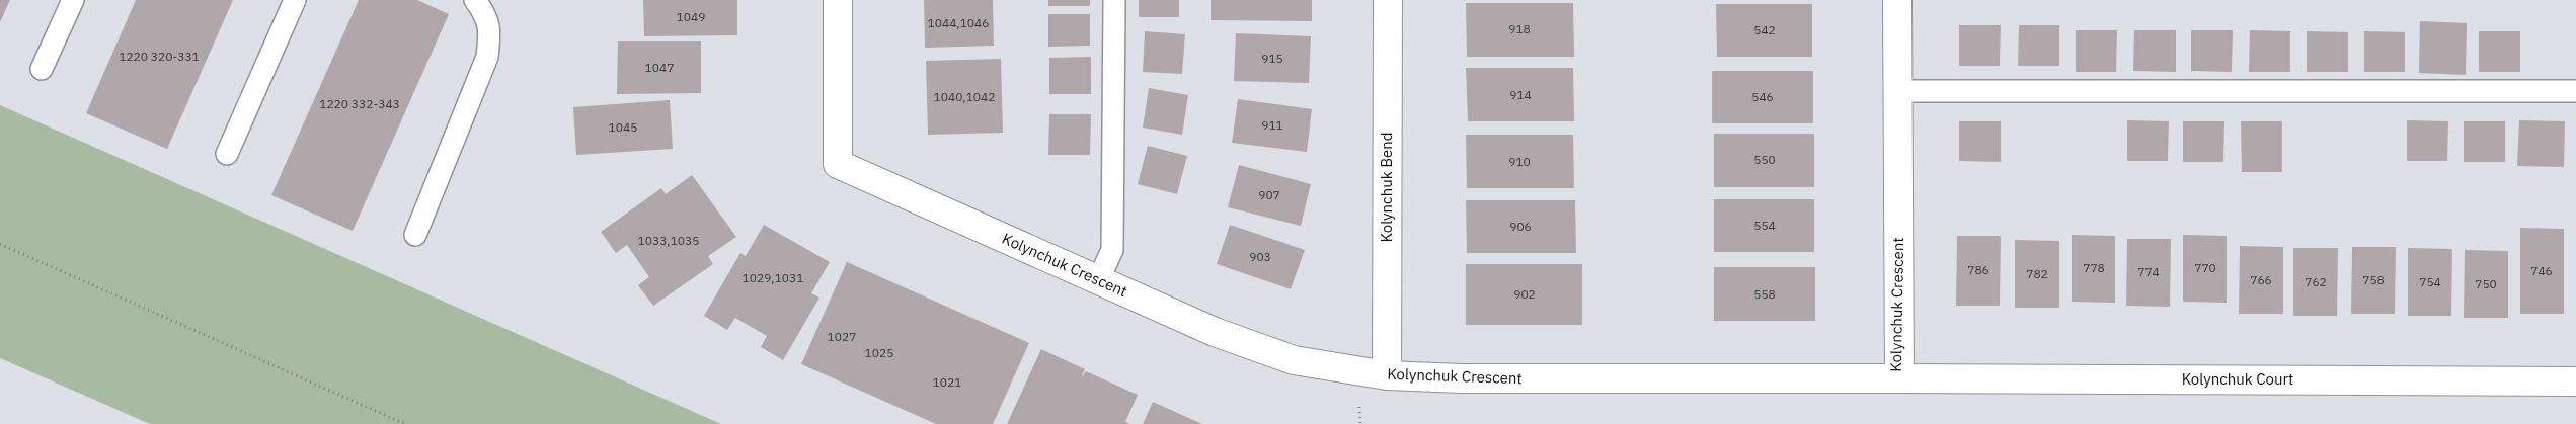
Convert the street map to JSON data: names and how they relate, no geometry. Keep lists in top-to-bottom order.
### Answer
{
  "streets": {
    "street": ["Kolynchuk Bend", "Kolynchuk Crescent", "Kolynchuk Court"]
  },
  "crossings": [
    ["Kolynchuk Bend", "Kolynchuk Crescent"],
    ["Kolynchuk Crescent", "Kolynchuk Court"]
  ],
  "house_numbers": [
    "1049",
    "1044,1046",
    "918",
    "542",
    "1220 320-331",
    "915",
    "1047",
    "914",
    "1040,1042",
    "546",
    "1220 332-343",
    "911",
    "1045",
    "550",
    "910",
    "907",
    "554",
    "906",
    "1033,1035",
    "903",
    "778",
    "770",
    "786",
    "746",
    "774",
    "782",
    "1029,1031",
    "766",
    "758",
    "762",
    "754",
    "750",
    "902",
    "558",
    "1027",
    "1025",
    "1021"
  ]
}
